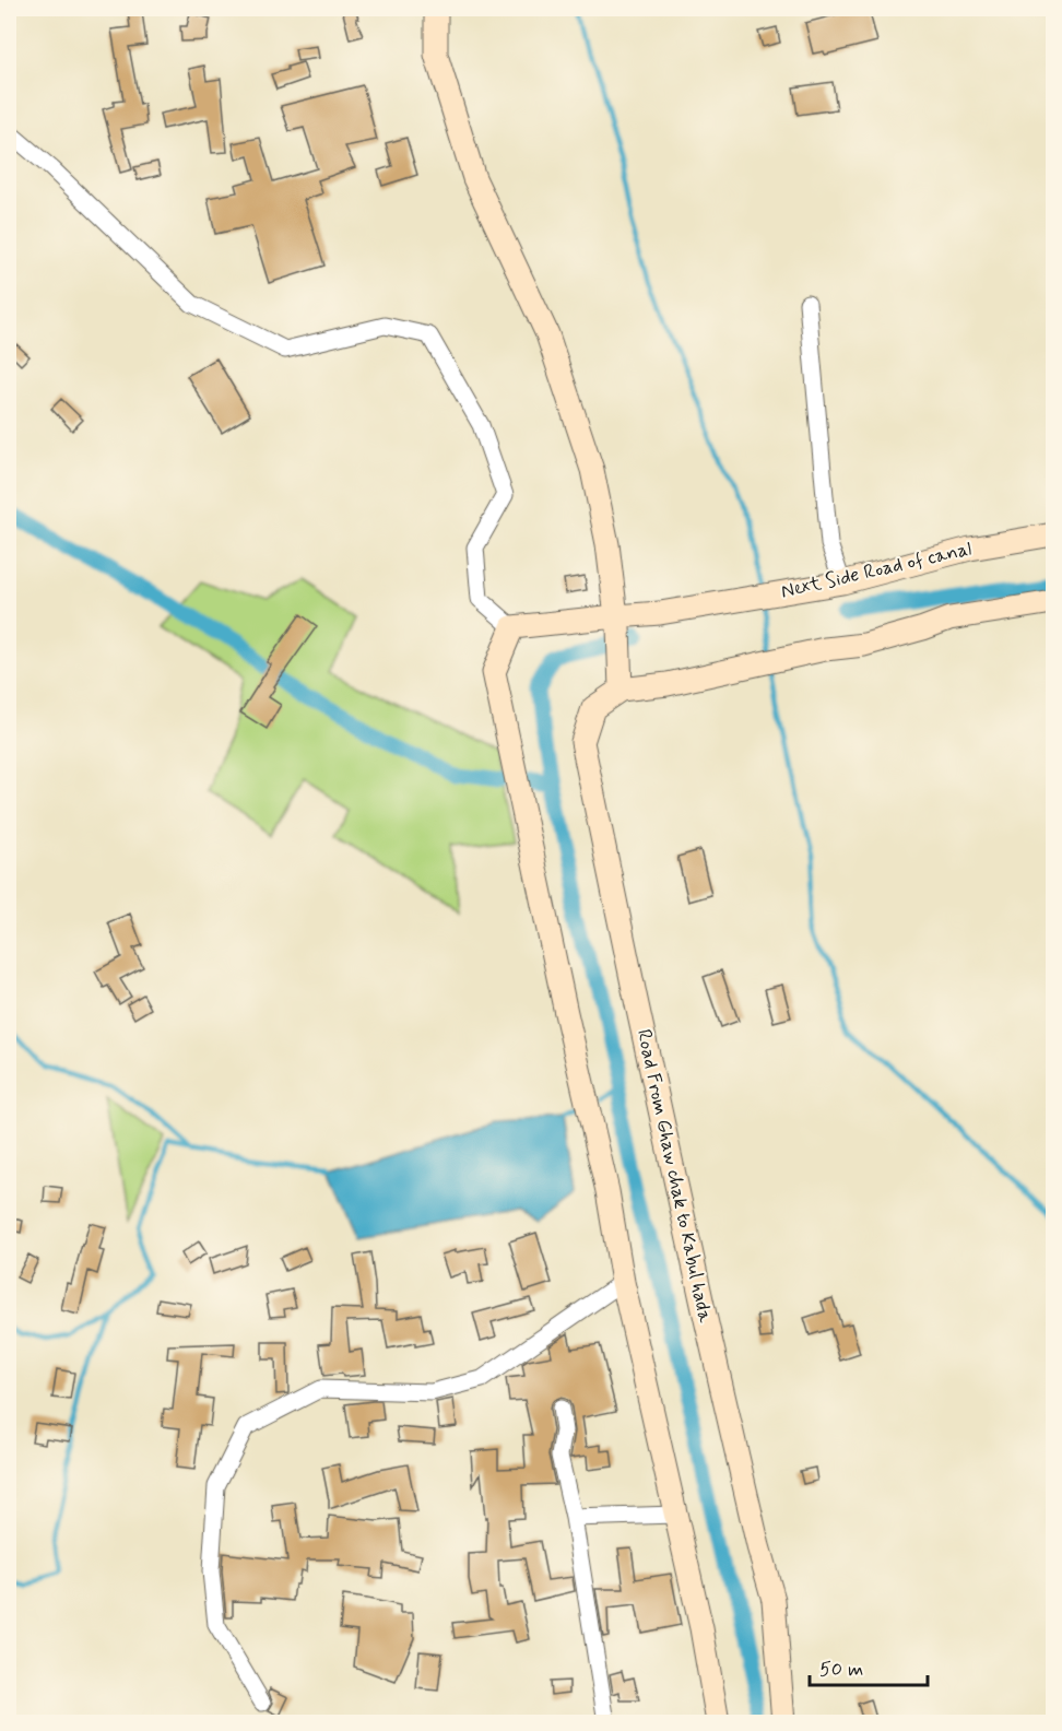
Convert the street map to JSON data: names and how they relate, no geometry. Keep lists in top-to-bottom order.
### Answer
{
  "streets": {
    "street": ["Next Side Road of canal", "Road From Ghaw chak to Kabul hada"]
  },
  "scale_bar": "50 m"
}
